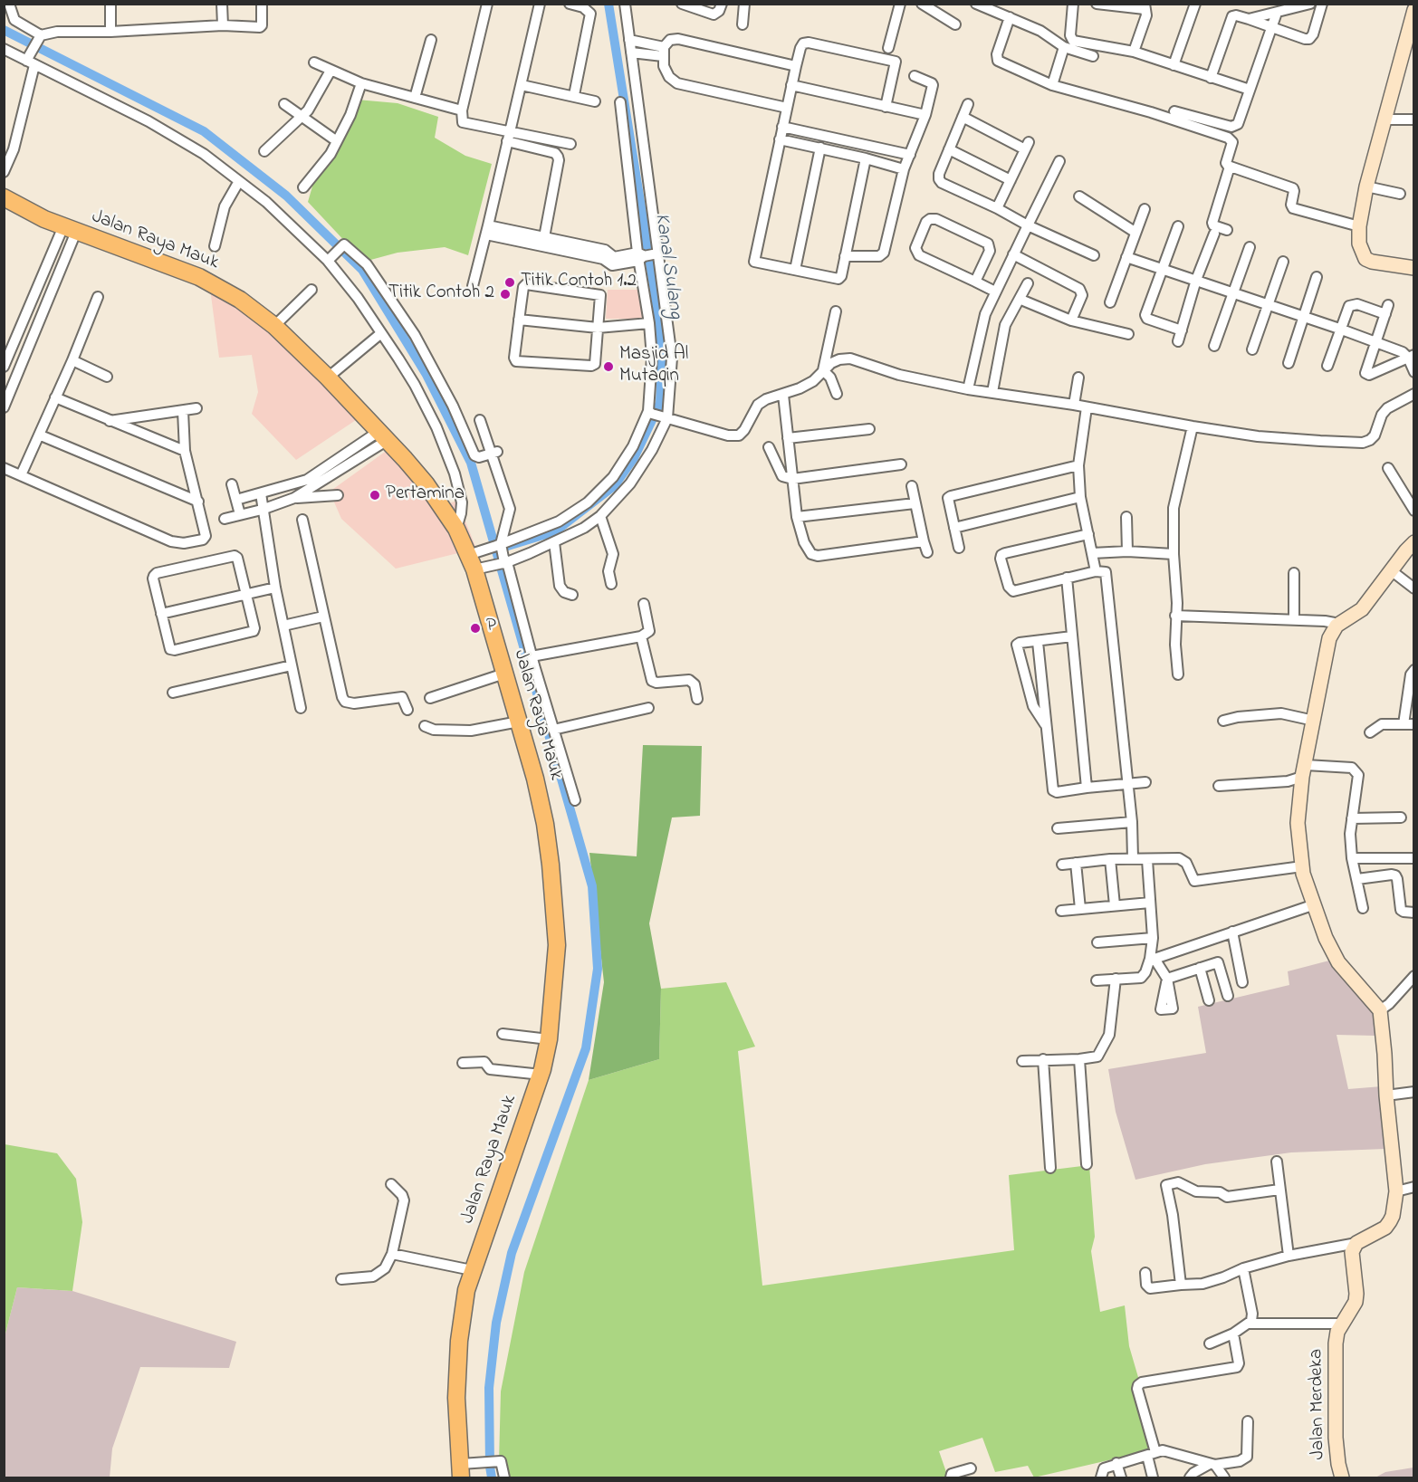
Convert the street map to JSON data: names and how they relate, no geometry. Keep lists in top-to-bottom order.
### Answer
{
  "streets": {
    "main road": ["Jalan Raya Mauk"],
    "street": ["Jalan Merdeka"]
  },
  "water": ["Kanal Sulang"],
  "places": [
    "Titik Contoh 1.2",
    "Titik Contoh 2",
    "Masjid Al Mutaqin",
    "Pertamina",
    "P"
  ]
}
